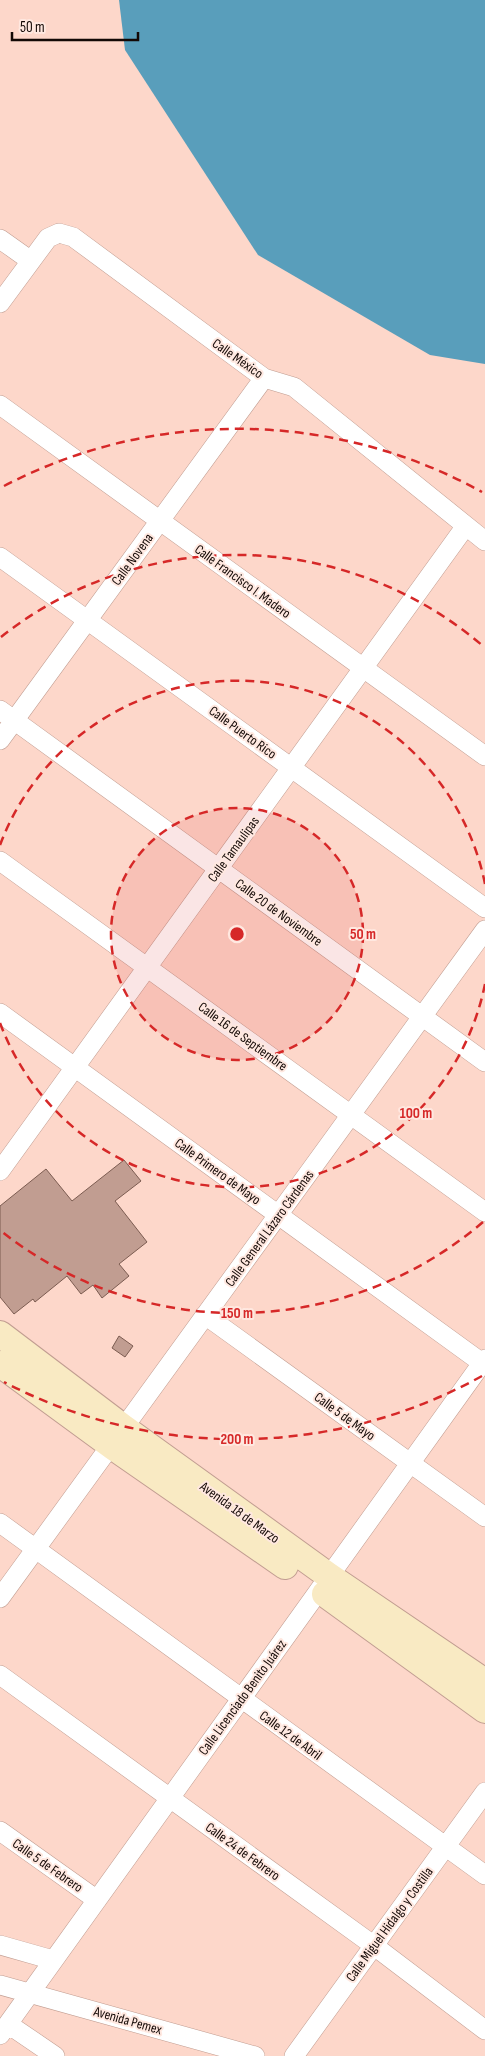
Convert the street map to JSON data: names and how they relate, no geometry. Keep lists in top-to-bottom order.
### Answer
{
  "streets": {
    "street": [
      "Calle México",
      "Calle Novena",
      "Calle Francisco I. Madero",
      "Calle Puerto Rico",
      "Calle Tamaulipas",
      "Calle 20 de Noviembre",
      "Calle 16 de Septiembre",
      "Calle Primero de Mayo",
      "Calle General Lázaro Cárdenas",
      "Calle 5 de Mayo",
      "Avenida 18 de Marzo",
      "Calle Licenciado Benito Juárez",
      "Calle 12 de Abril",
      "Calle 24 de Febrero",
      "Calle 5 de Febrero",
      "Calle Miguel Hidalgo y Costilla",
      "Avenida Pemex"
    ]
  },
  "crossings": [
    ["Calle México", "Calle Novena"],
    ["Calle México", "Calle Tamaulipas"],
    ["Calle Novena", "Calle Francisco I. Madero"],
    ["Calle Novena", "Calle Puerto Rico"],
    ["Calle Novena", "Calle 20 de Noviembre"],
    ["Calle Francisco I. Madero", "Calle Tamaulipas"],
    ["Calle Puerto Rico", "Calle Tamaulipas"],
    ["Calle Tamaulipas", "Calle 20 de Noviembre"],
    ["Calle Tamaulipas", "Calle 16 de Septiembre"],
    ["Calle Tamaulipas", "Calle Primero de Mayo"],
    ["Calle 20 de Noviembre", "Calle General Lázaro Cárdenas"],
    ["Calle 16 de Septiembre", "Calle General Lázaro Cárdenas"],
    ["Calle Primero de Mayo", "Calle General Lázaro Cárdenas"],
    ["Calle Primero de Mayo", "Calle Licenciado Benito Juárez"],
    ["Calle General Lázaro Cárdenas", "Calle 5 de Mayo"],
    ["Calle General Lázaro Cárdenas", "Avenida 18 de Marzo"],
    ["Calle General Lázaro Cárdenas", "Calle 12 de Abril"],
    ["Calle 5 de Mayo", "Calle Licenciado Benito Juárez"],
    ["Avenida 18 de Marzo", "Calle Licenciado Benito Juárez"],
    ["Calle Licenciado Benito Juárez", "Calle 12 de Abril"],
    ["Calle Licenciado Benito Juárez", "Calle 24 de Febrero"],
    ["Calle Licenciado Benito Juárez", "Calle 5 de Febrero"],
    ["Calle Licenciado Benito Juárez", "Avenida Pemex"],
    ["Calle 12 de Abril", "Calle Miguel Hidalgo y Costilla"],
    ["Calle 24 de Febrero", "Calle Miguel Hidalgo y Costilla"]
  ],
  "scale_bar": "50 m",
  "rings": [
    "50 m",
    "100 m",
    "150 m",
    "200 m"
  ]
}
